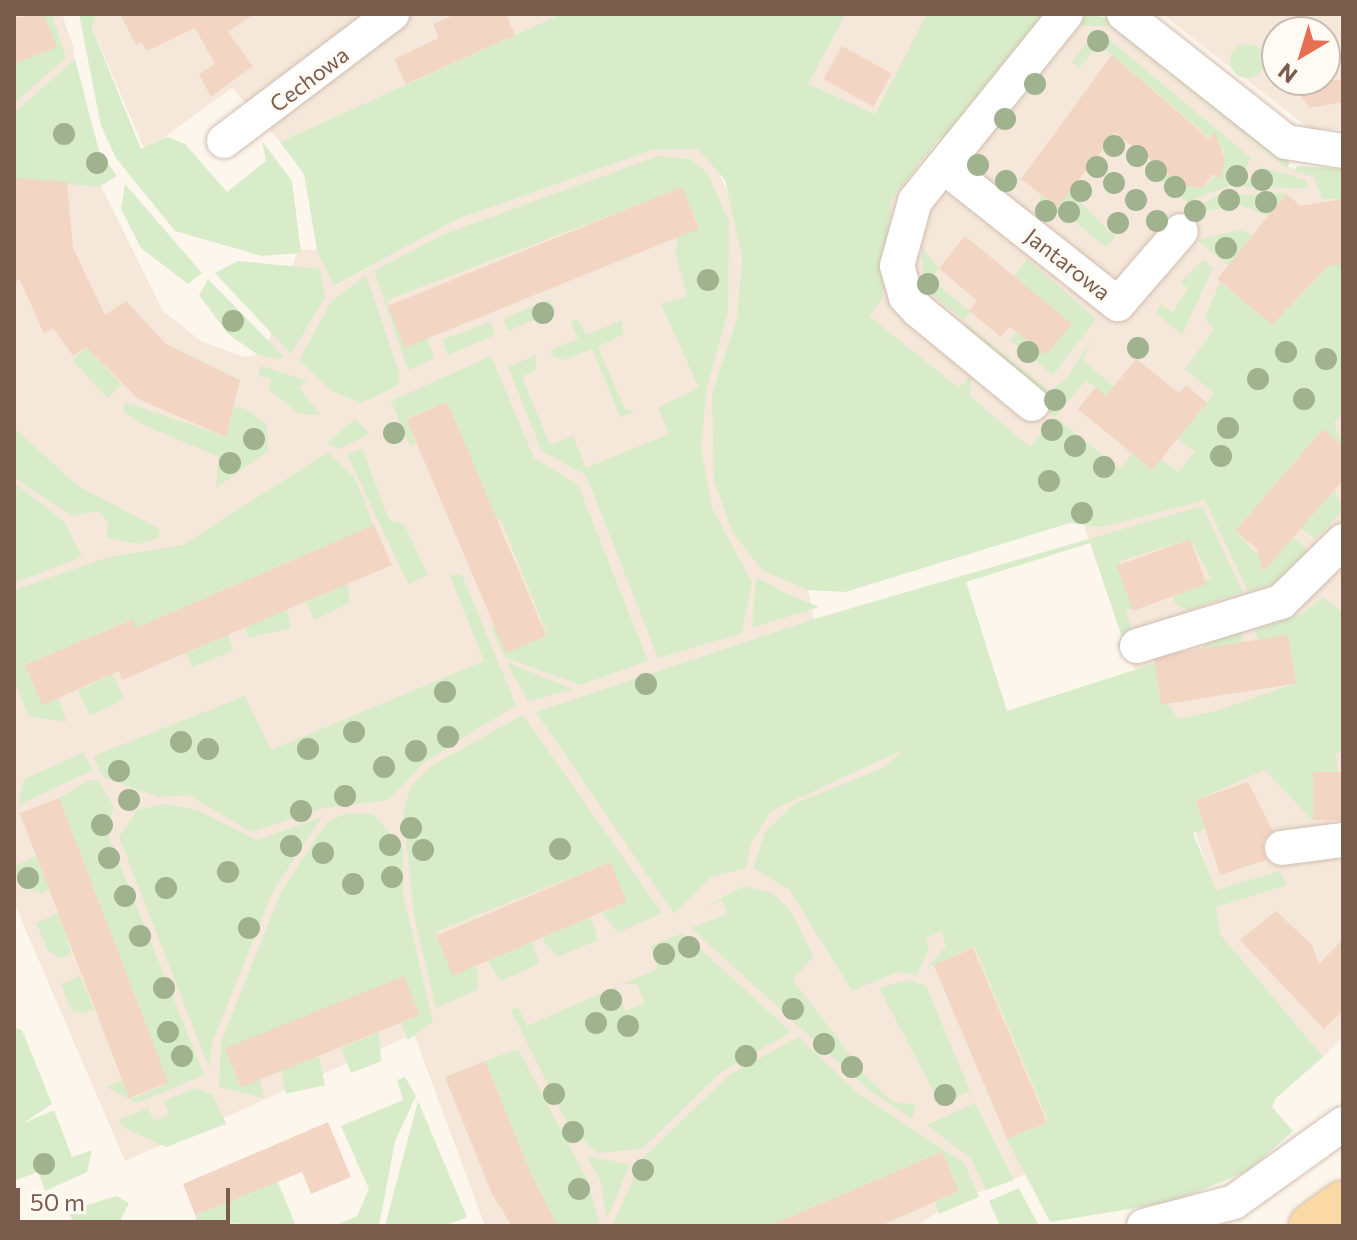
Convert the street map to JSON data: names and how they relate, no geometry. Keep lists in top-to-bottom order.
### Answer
{
  "streets": {
    "street": ["Cechowa", "Jantarowa"]
  },
  "scale_bar": "50 m",
  "north": "bottom left"
}
